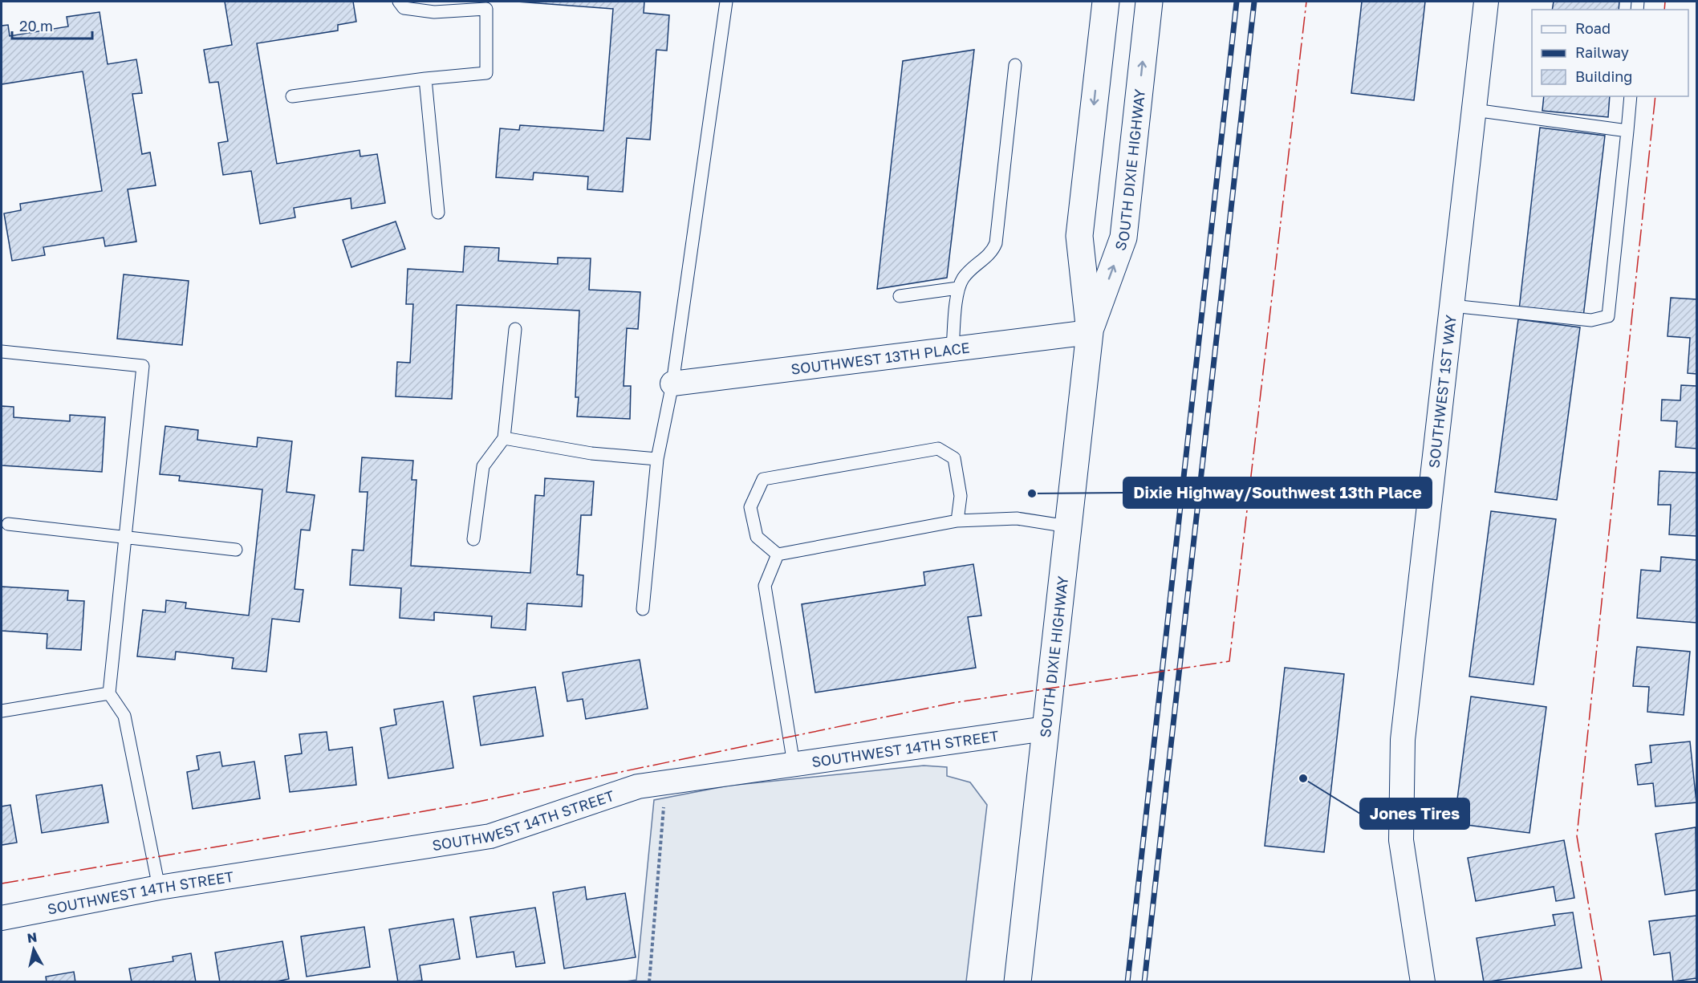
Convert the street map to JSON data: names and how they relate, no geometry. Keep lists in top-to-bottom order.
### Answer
{
  "streets": {
    "main road": ["SOUTH DIXIE HIGHWAY"],
    "street": ["SOUTHWEST 13TH PLACE", "SOUTHWEST 1ST WAY", "SOUTHWEST 14TH STREET"]
  },
  "crossings": [
    ["SOUTH DIXIE HIGHWAY", "SOUTHWEST 13TH PLACE"],
    ["SOUTH DIXIE HIGHWAY", "SOUTHWEST 14TH STREET"]
  ],
  "places": ["Dixie Highway/Southwest 13th Place", "Jones Tires"],
  "legend": ["Road", "Railway", "Building"],
  "scale_bar": "20 m",
  "north": "top"
}
